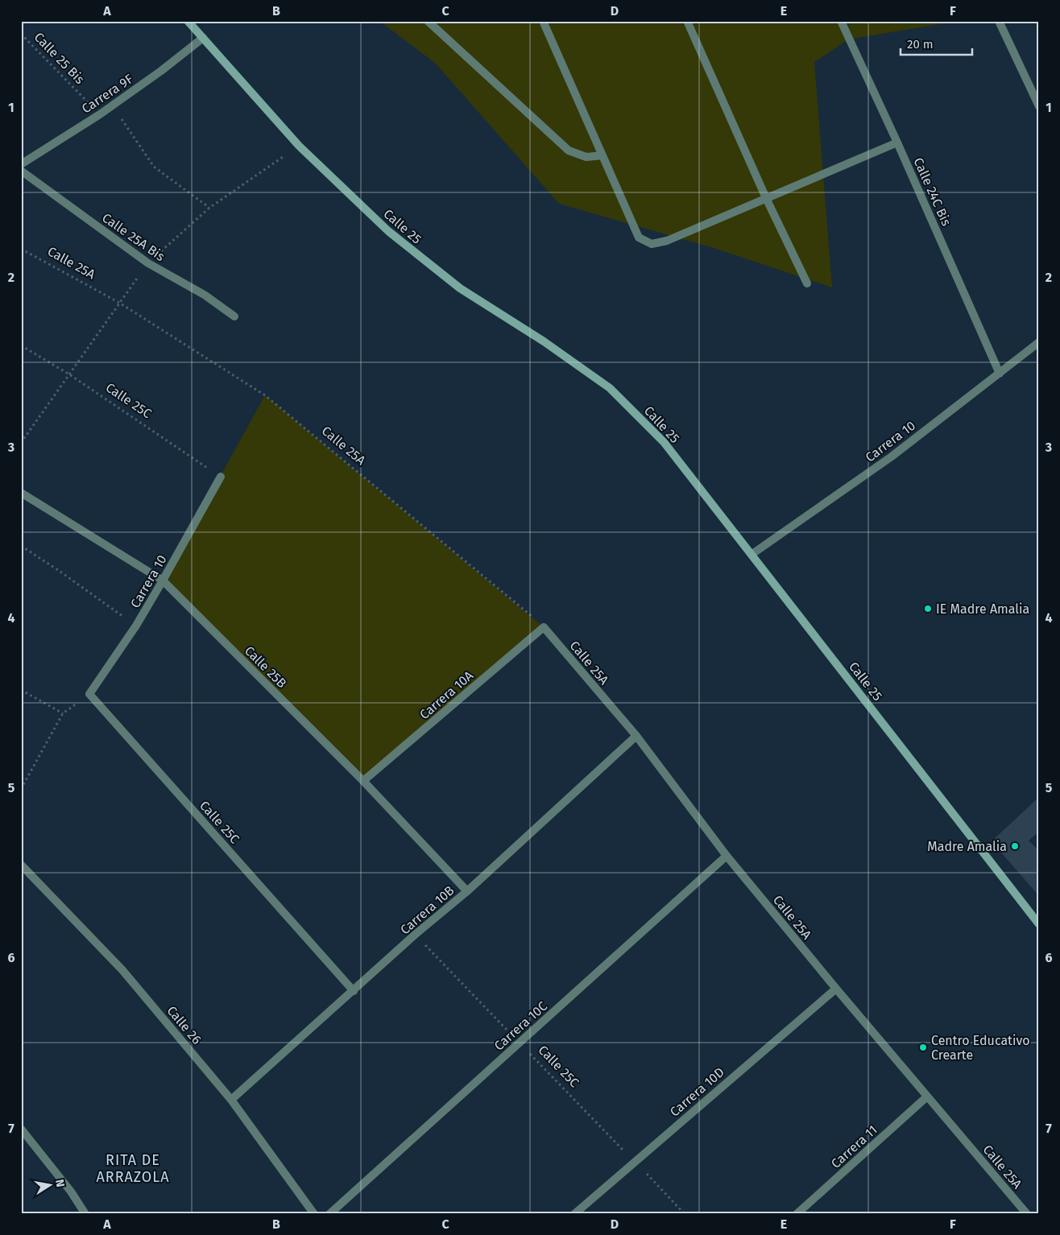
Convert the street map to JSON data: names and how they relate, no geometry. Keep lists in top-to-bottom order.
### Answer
{
  "streets": {
    "street": [
      "Carrera 9F",
      "Calle 24C Bis",
      "Calle 25",
      "Calle 25A Bis",
      "Calle 25A",
      "Calle 25C",
      "Carrera 10",
      "Calle 25B",
      "Carrera 10A",
      "Carrera 10B",
      "Calle 26",
      "Carrera 10C",
      "Carrera 10D",
      "Carrera 11"
    ],
    "path": ["Calle 25 Bis"]
  },
  "crossings": [
    ["Calle 25 Bis", "Carrera 9F"],
    ["Carrera 9F", "Calle 25"],
    ["Calle 24C Bis", "Carrera 10"],
    ["Calle 25", "Carrera 10"],
    ["Calle 25A", "Carrera 10A"],
    ["Calle 25A", "Carrera 10B"],
    ["Calle 25A", "Carrera 10C"],
    ["Calle 25A", "Carrera 10D"],
    ["Calle 25A", "Carrera 11"],
    ["Calle 25C", "Carrera 10"],
    ["Calle 25C", "Carrera 10B"],
    ["Calle 25C", "Carrera 10C"],
    ["Calle 25C", "Carrera 10D"],
    ["Carrera 10", "Calle 25B"],
    ["Calle 25B", "Carrera 10A"],
    ["Calle 25B", "Carrera 10B"],
    ["Carrera 10B", "Calle 26"]
  ],
  "districts": ["RITA DE ARRAZOLA"],
  "places": ["IE Madre Amalia", "Madre Amalia", "Centro Educativo Crearte"],
  "scale_bar": "20 m",
  "north": "right",
  "grid": {
    "columns": [
      "A",
      "B",
      "C",
      "D",
      "E",
      "F"
    ],
    "rows": [
      "1",
      "2",
      "3",
      "4",
      "5",
      "6",
      "7"
    ]
  }
}
